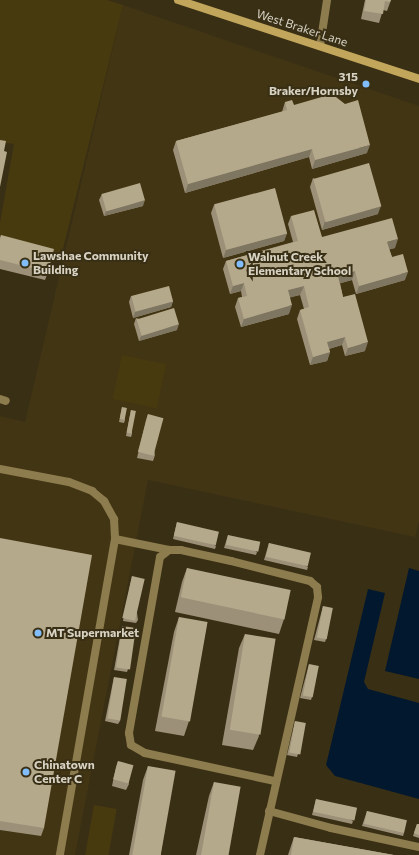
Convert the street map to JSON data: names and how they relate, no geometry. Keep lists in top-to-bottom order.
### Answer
{
  "streets": {
    "main road": ["West Braker Lane"]
  },
  "places": [
    "315 Braker/Hornsby",
    "Lawshae Community Building",
    "Walnut Creek Elementary School",
    "MT Supermarket",
    "Chinatown Center C"
  ]
}
